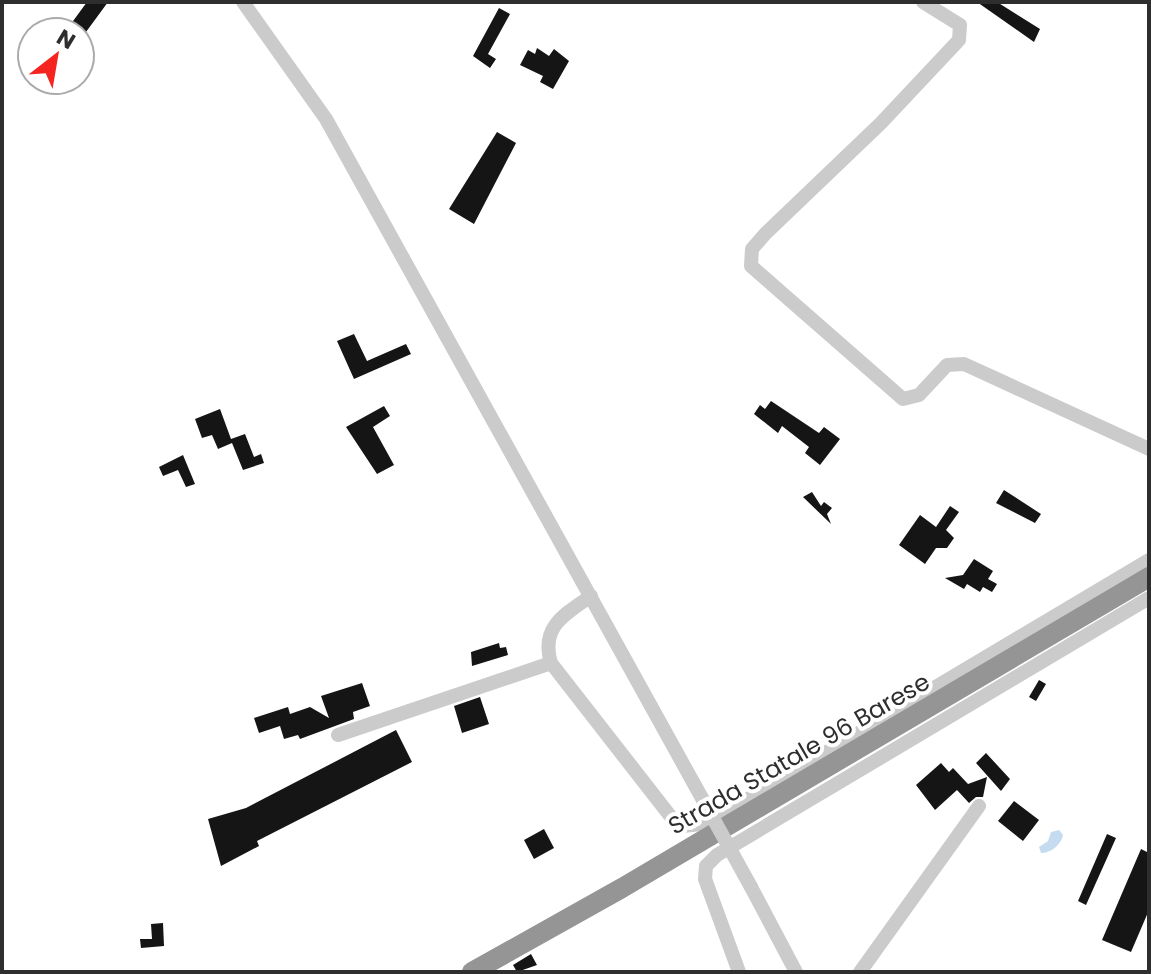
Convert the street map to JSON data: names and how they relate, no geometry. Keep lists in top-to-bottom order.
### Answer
{
  "streets": {
    "highway": ["Strada Statale 96 Barese"]
  },
  "north": "top right"
}
